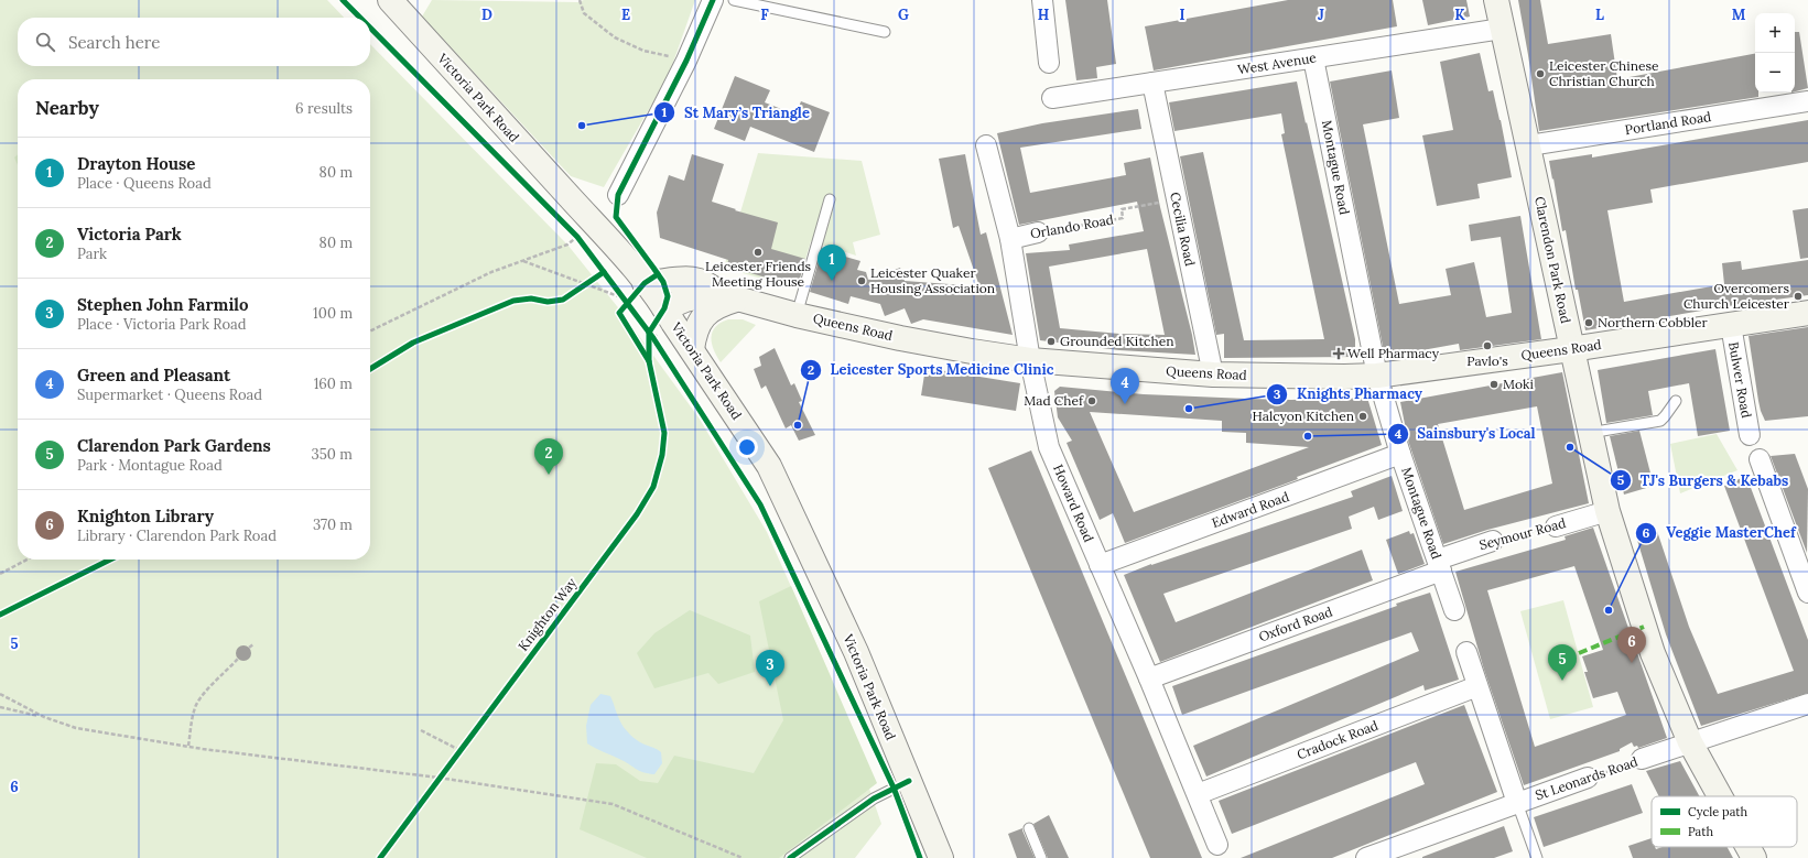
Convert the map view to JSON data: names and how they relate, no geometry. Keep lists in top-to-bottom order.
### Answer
{
  "streets": {
    "street": [
      "West Avenue",
      "Victoria Park Road",
      "Portland Road",
      "Montague Road",
      "Orlando Road",
      "Cecilia Road",
      "Clarendon Park Road",
      "Queens Road",
      "Bulwer Road",
      "Howard Road",
      "Edward Road",
      "Seymour Road",
      "Oxford Road",
      "Cradock Road",
      "St Leonards Road"
    ],
    "cycle path": ["Knighton Way"]
  },
  "crossings": [
    ["West Avenue", "Montague Road"],
    ["West Avenue", "Cecilia Road"],
    ["West Avenue", "Clarendon Park Road"],
    ["Victoria Park Road", "Queens Road"],
    ["Portland Road", "Clarendon Park Road"],
    ["Montague Road", "Queens Road"],
    ["Montague Road", "Edward Road"],
    ["Montague Road", "Seymour Road"],
    ["Montague Road", "Oxford Road"],
    ["Orlando Road", "Cecilia Road"],
    ["Orlando Road", "Howard Road"],
    ["Cecilia Road", "Queens Road"],
    ["Clarendon Park Road", "Queens Road"],
    ["Clarendon Park Road", "Seymour Road"],
    ["Clarendon Park Road", "St Leonards Road"],
    ["Queens Road", "Bulwer Road"],
    ["Queens Road", "Howard Road"],
    ["Howard Road", "Edward Road"],
    ["Howard Road", "Oxford Road"],
    ["Howard Road", "Cradock Road"],
    ["Seymour Road", "Oxford Road"]
  ],
  "places": {
    "other": [
      "Leicester Chinese Christian Church",
      "St Mary’s Triangle",
      "Leicester Friends Meeting House",
      "Leicester Quaker Housing Association",
      "Overcomers Church Leicester",
      "Northern Cobbler",
      "Grounded Kitchen",
      "Pavlo's",
      "Moki",
      "Mad Chef",
      "Knights Pharmacy",
      "Halcyon Kitchen",
      "Leicester Sports Medicine Clinic",
      "Sainsbury's Local",
      "TJ's Burgers & Kebabs",
      "Veggie MasterChef"
    ],
    "health": ["Well Pharmacy"]
  },
  "legend": ["Cycle path", "Path"],
  "page": {
    "map_buttons": ["+", "−"],
    "search": "Search here",
    "heading": ["Nearby", "6 results"],
    "list": [
      {
        "mark": "1",
        "name": "Drayton House",
        "note": "Place · Queens Road",
        "value": "80 m"
      },
      {
        "mark": "2",
        "name": "Victoria Park",
        "note": "Park",
        "value": "80 m"
      },
      {
        "mark": "3",
        "name": "Stephen John Farmilo",
        "note": "Place · Victoria Park Road",
        "value": "100 m"
      },
      {
        "mark": "4",
        "name": "Green and Pleasant",
        "note": "Supermarket · Queens Road",
        "value": "160 m"
      },
      {
        "mark": "5",
        "name": "Clarendon Park Gardens",
        "note": "Park · Montague Road",
        "value": "350 m"
      },
      {
        "mark": "6",
        "name": "Knighton Library",
        "note": "Library · Clarendon Park Road",
        "value": "370 m"
      }
    ],
    "pins": [
      "1",
      "4",
      "2",
      "6",
      "5",
      "3"
    ]
  },
  "grid": {
    "columns": [
      "D",
      "E",
      "F",
      "G",
      "H",
      "I",
      "J",
      "K",
      "L",
      "M"
    ],
    "rows": ["5", "6"]
  }
}
